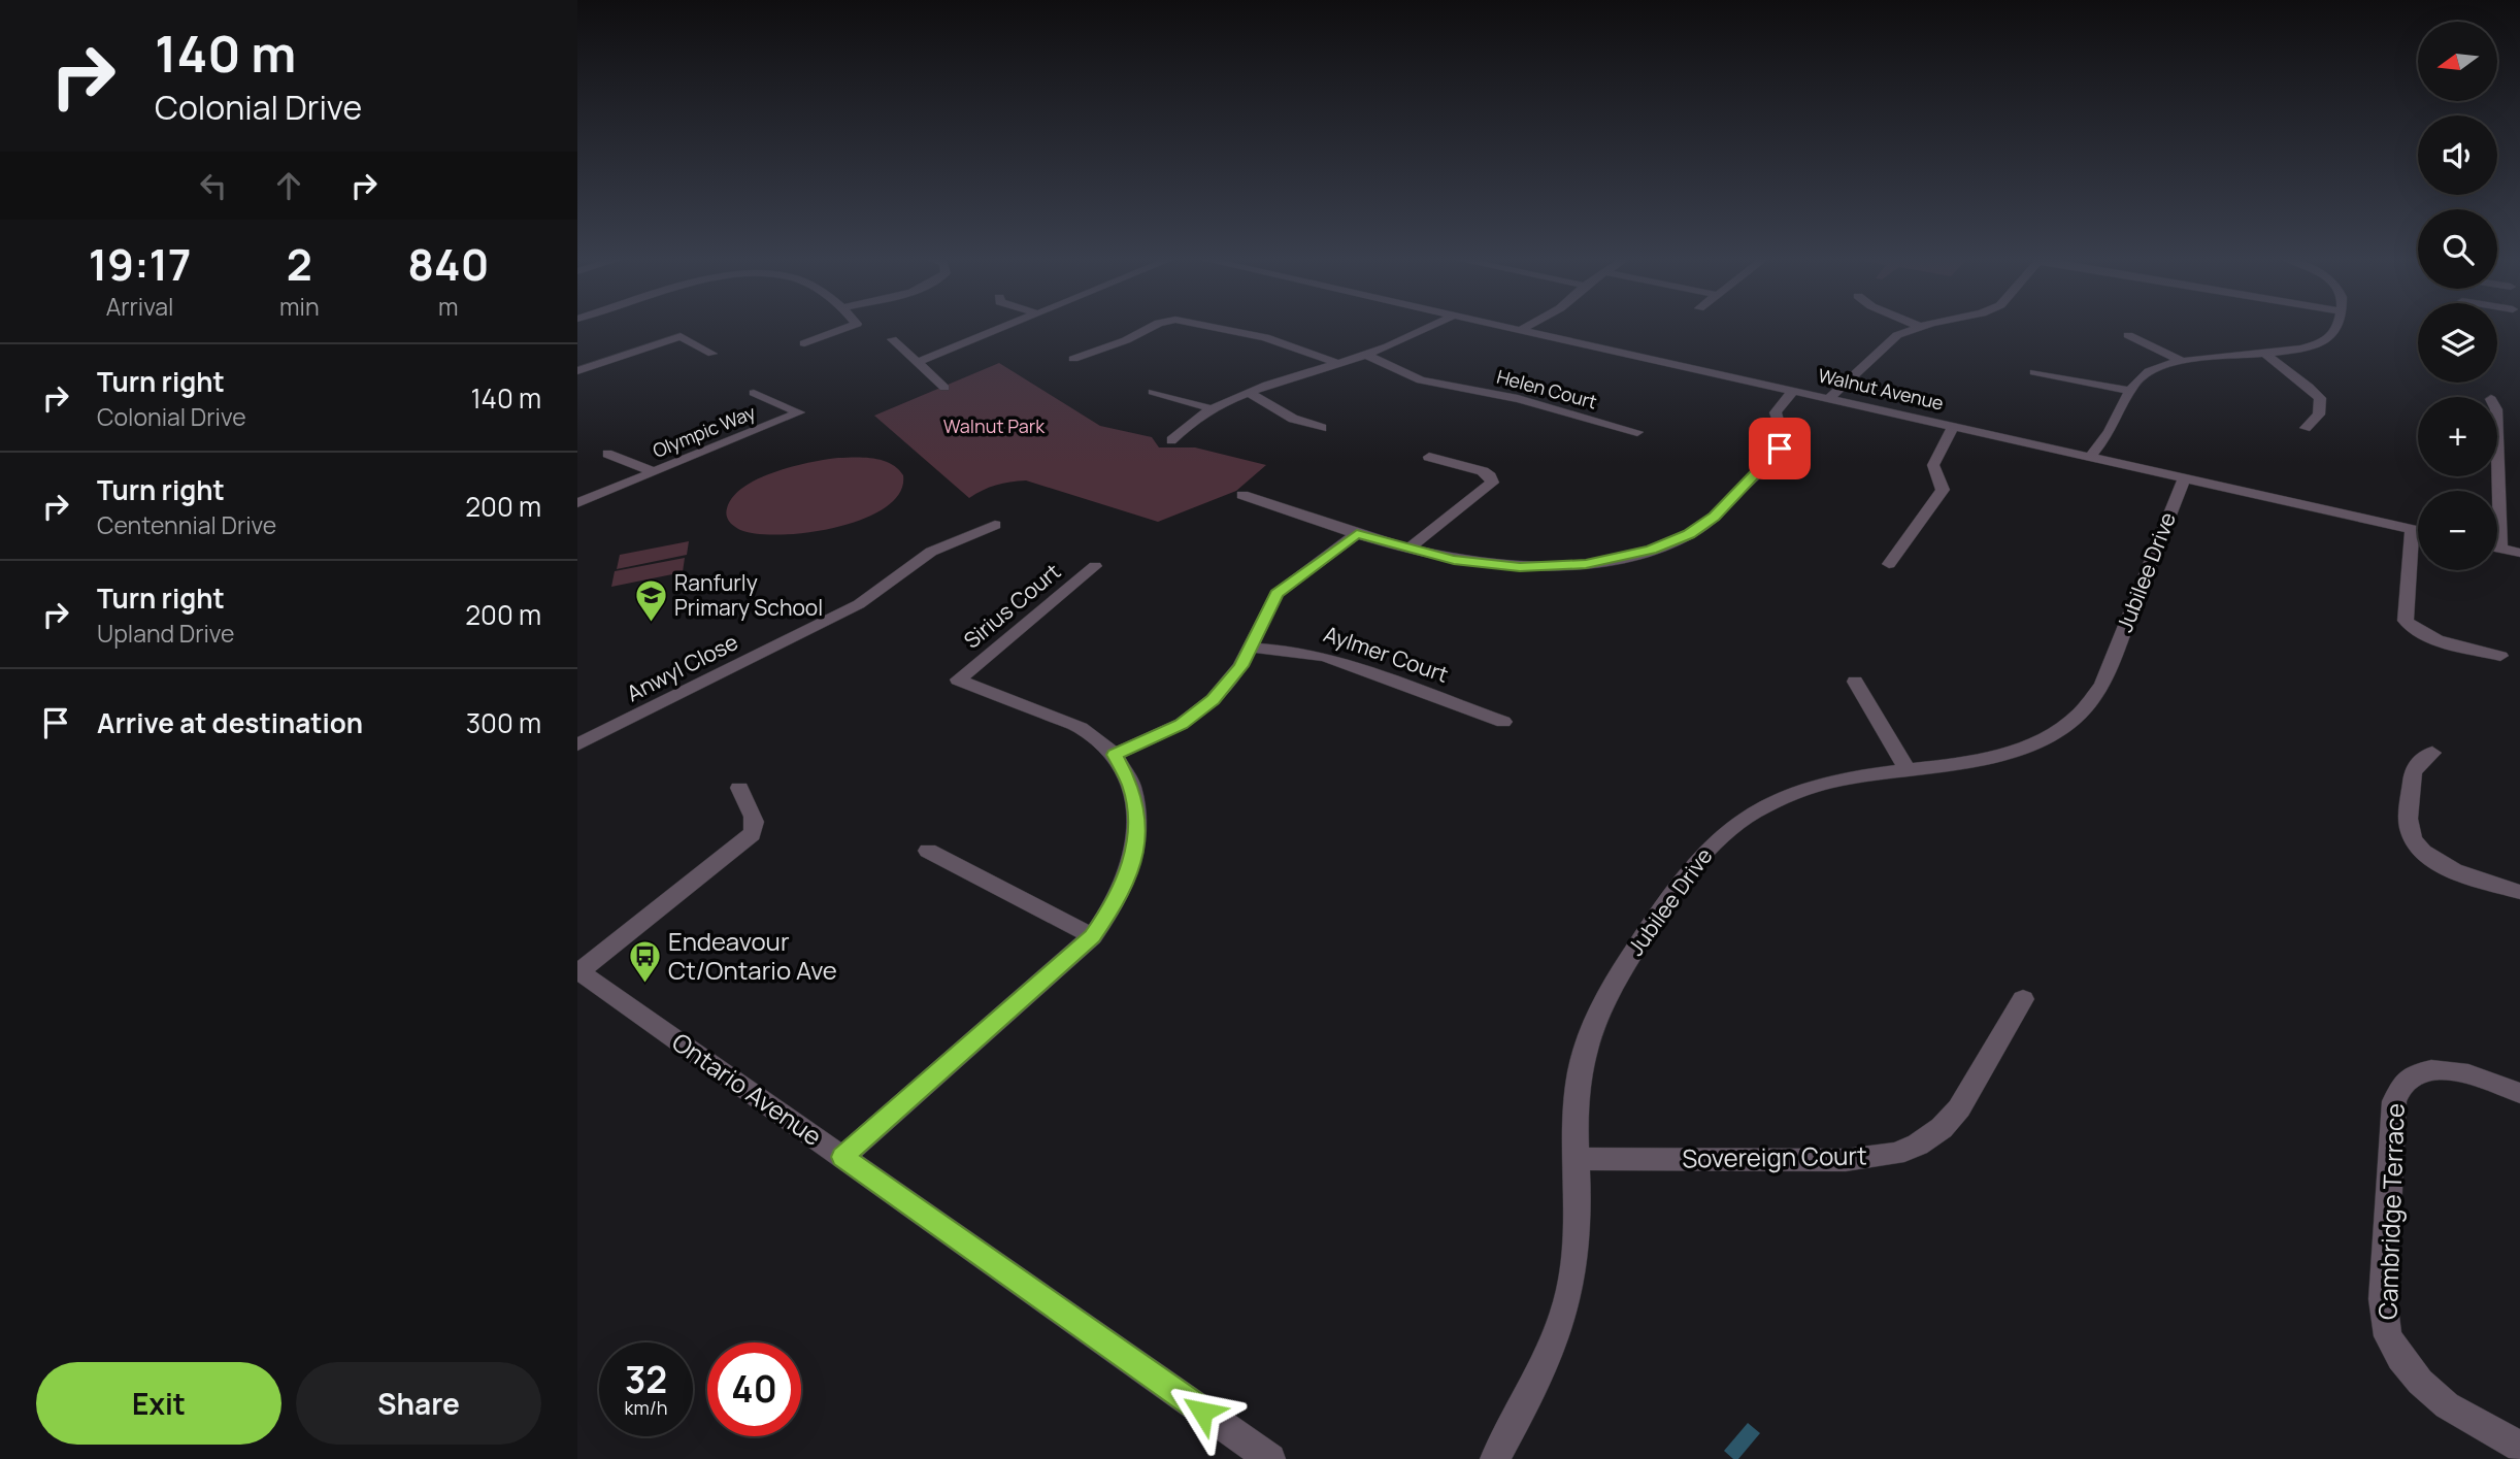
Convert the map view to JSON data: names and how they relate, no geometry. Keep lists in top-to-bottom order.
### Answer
{
  "streets": {
    "street": [
      "Helen Court",
      "Walnut Avenue",
      "Olympic Way",
      "Jubilee Drive",
      "Sirius Court",
      "Aylmer Court",
      "Anwyl Close",
      "Ontario Avenue",
      "Sovereign Court",
      "Cambridge Terrace"
    ]
  },
  "crossings": [
    ["Walnut Avenue", "Jubilee Drive"],
    ["Jubilee Drive", "Sovereign Court"]
  ],
  "parks": ["Walnut Park"],
  "places": {
    "school or university": ["Ranfurly Primary School"],
    "bus stop": ["Endeavour Ct/Ontario Ave"]
  },
  "north": "left",
  "page": {
    "turn": ["140 m", "Colonial Drive"],
    "map_buttons": ["+", "−"],
    "eta": [
      "19:17",
      "Arrival",
      "2",
      "min",
      "840",
      "m"
    ],
    "list": [
      {
        "name": "Turn right",
        "note": "Colonial Drive",
        "value": "140 m"
      },
      {
        "name": "Turn right",
        "note": "Centennial Drive",
        "value": "200 m"
      },
      {
        "name": "Turn right",
        "note": "Upland Drive",
        "value": "200 m"
      },
      {
        "name": "Arrive at destination",
        "value": "300 m"
      }
    ],
    "speed": "32 km/h",
    "limit": "40",
    "buttons": ["Exit", "Share"]
  }
}
